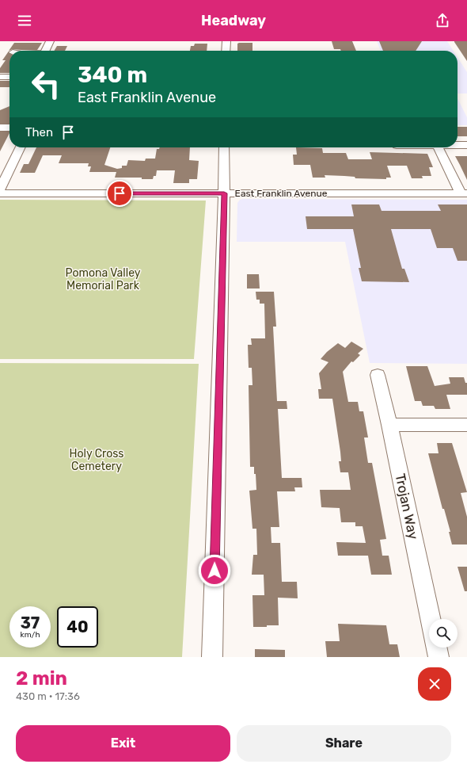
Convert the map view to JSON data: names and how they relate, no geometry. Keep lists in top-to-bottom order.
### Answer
{
  "streets": {
    "street": ["East Franklin Avenue", "Trojan Way"]
  },
  "parks": ["Pomona Valley Memorial Park", "Holy Cross Cemetery"],
  "page": {
    "header": "Headway",
    "turn": ["340 m", "East Franklin Avenue"],
    "then": "Then",
    "speed": "37 km/h",
    "limit": "40",
    "heading": ["2 min", "430 m · 17:36"],
    "buttons": ["Exit", "Share"]
  }
}
